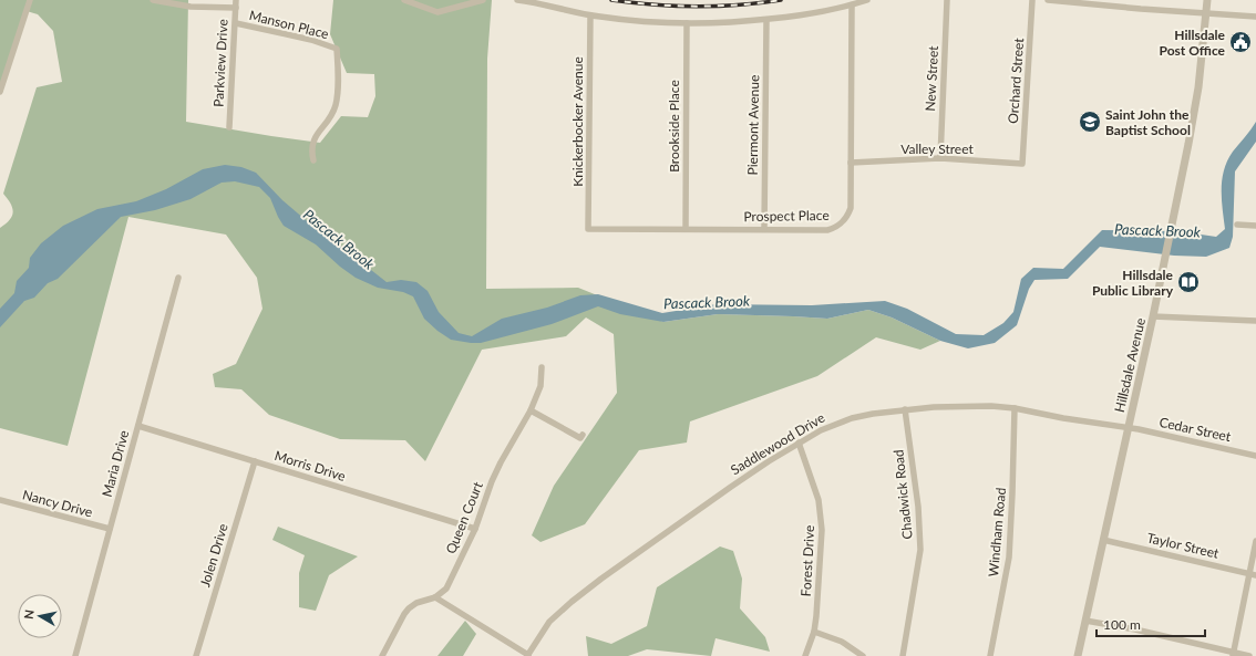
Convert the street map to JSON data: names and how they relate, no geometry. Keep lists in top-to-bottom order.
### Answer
{
  "streets": {
    "street": [
      "Manson Place",
      "Parkview Drive",
      "New Street",
      "Orchard Street",
      "Knickerbocker Avenue",
      "Piermont Avenue",
      "Brookside Place",
      "Valley Street",
      "Prospect Place",
      "Hillsdale Avenue",
      "Cedar Street",
      "Saddlewood Drive",
      "Maria Drive",
      "Morris Drive",
      "Chadwick Road",
      "Nancy Drive",
      "Queen Court",
      "Windham Road",
      "Taylor Street",
      "Jolen Drive",
      "Forest Drive"
    ]
  },
  "crossings": [
    ["Manson Place", "Parkview Drive"],
    ["New Street", "Valley Street"],
    ["Orchard Street", "Valley Street"],
    ["Knickerbocker Avenue", "Prospect Place"],
    ["Piermont Avenue", "Prospect Place"],
    ["Brookside Place", "Prospect Place"],
    ["Valley Street", "Prospect Place"],
    ["Hillsdale Avenue", "Cedar Street"],
    ["Hillsdale Avenue", "Saddlewood Drive"],
    ["Hillsdale Avenue", "Taylor Street"],
    ["Cedar Street", "Saddlewood Drive"],
    ["Saddlewood Drive", "Chadwick Road"],
    ["Saddlewood Drive", "Windham Road"],
    ["Saddlewood Drive", "Forest Drive"],
    ["Maria Drive", "Morris Drive"],
    ["Maria Drive", "Nancy Drive"],
    ["Morris Drive", "Queen Court"],
    ["Morris Drive", "Jolen Drive"]
  ],
  "water": ["Pascack Brook"],
  "places": {
    "public building": ["Hillsdale Post Office"],
    "school or university": ["Saint John the Baptist School"],
    "library": ["Hillsdale Public Library"]
  },
  "scale_bar": "100 m",
  "north": "left"
}
